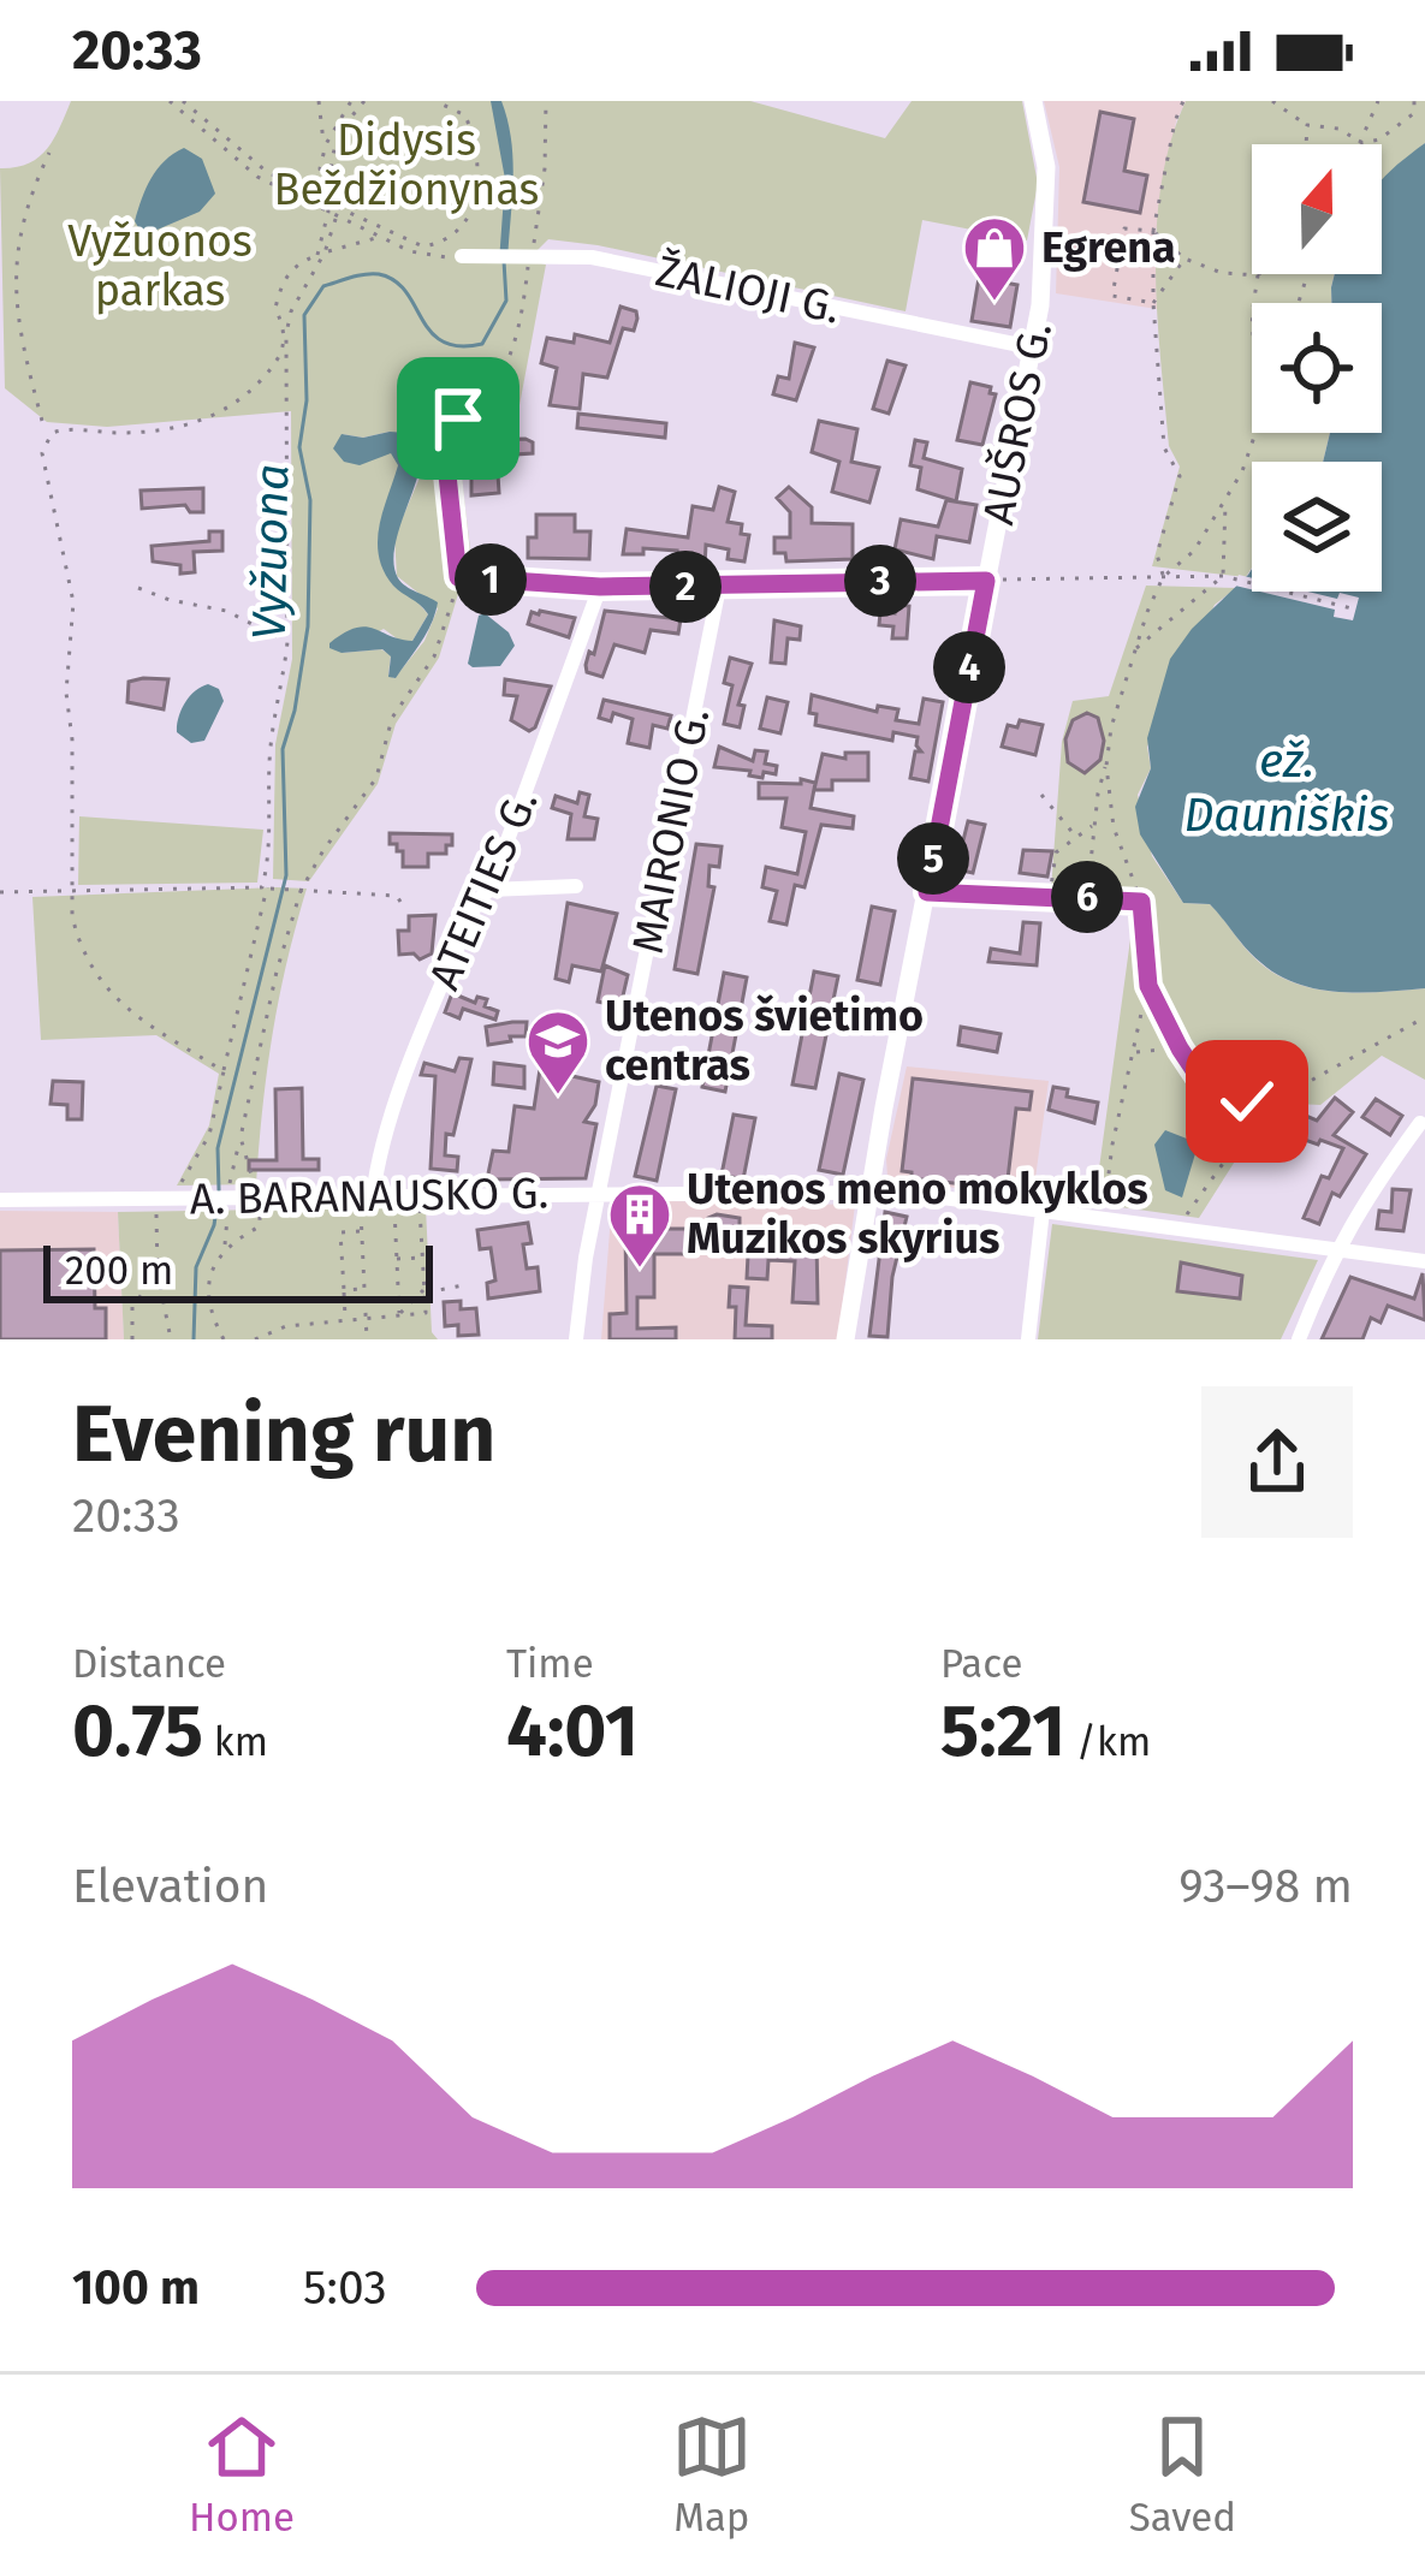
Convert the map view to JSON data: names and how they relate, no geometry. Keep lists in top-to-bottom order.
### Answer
{
  "streets": {
    "street": [
      "ŽALIOJI G.",
      "AUŠROS G.",
      "MAIRONIO G.",
      "ATEITIES G.",
      "A. BARANAUSKO G."
    ]
  },
  "crossings": [
    ["ŽALIOJI G.", "AUŠROS G."],
    ["AUŠROS G.", "A. BARANAUSKO G."],
    ["MAIRONIO G.", "A. BARANAUSKO G."],
    ["ATEITIES G.", "A. BARANAUSKO G."]
  ],
  "water": ["Vyžuona", "ež. Dauniškis"],
  "parks": ["Didysis Beždžionynas", "Vyžuonos parkas"],
  "places": {
    "shop": ["Egrena"],
    "school or university": ["Utenos švietimo centras"],
    "building": ["Utenos meno mokyklos Muzikos skyrius"]
  },
  "scale_bar": "200 m",
  "north": "top",
  "page": {
    "status": "20:33",
    "pins": [
      "1",
      "3",
      "2",
      "4",
      "5",
      "6"
    ],
    "scale": "200 m",
    "heading": ["Evening run", "20:33"],
    "stats": [
      ["Distance", "0.75 km"],
      ["Time", "4:01"],
      ["Pace", "5:21 /km"]
    ],
    "chart": ["Elevation", "93–98 m"],
    "list": [
      {
        "name": "100 m",
        "note": "5:03"
      }
    ],
    "tabs": ["Home", "Map", "Saved"]
  }
}
